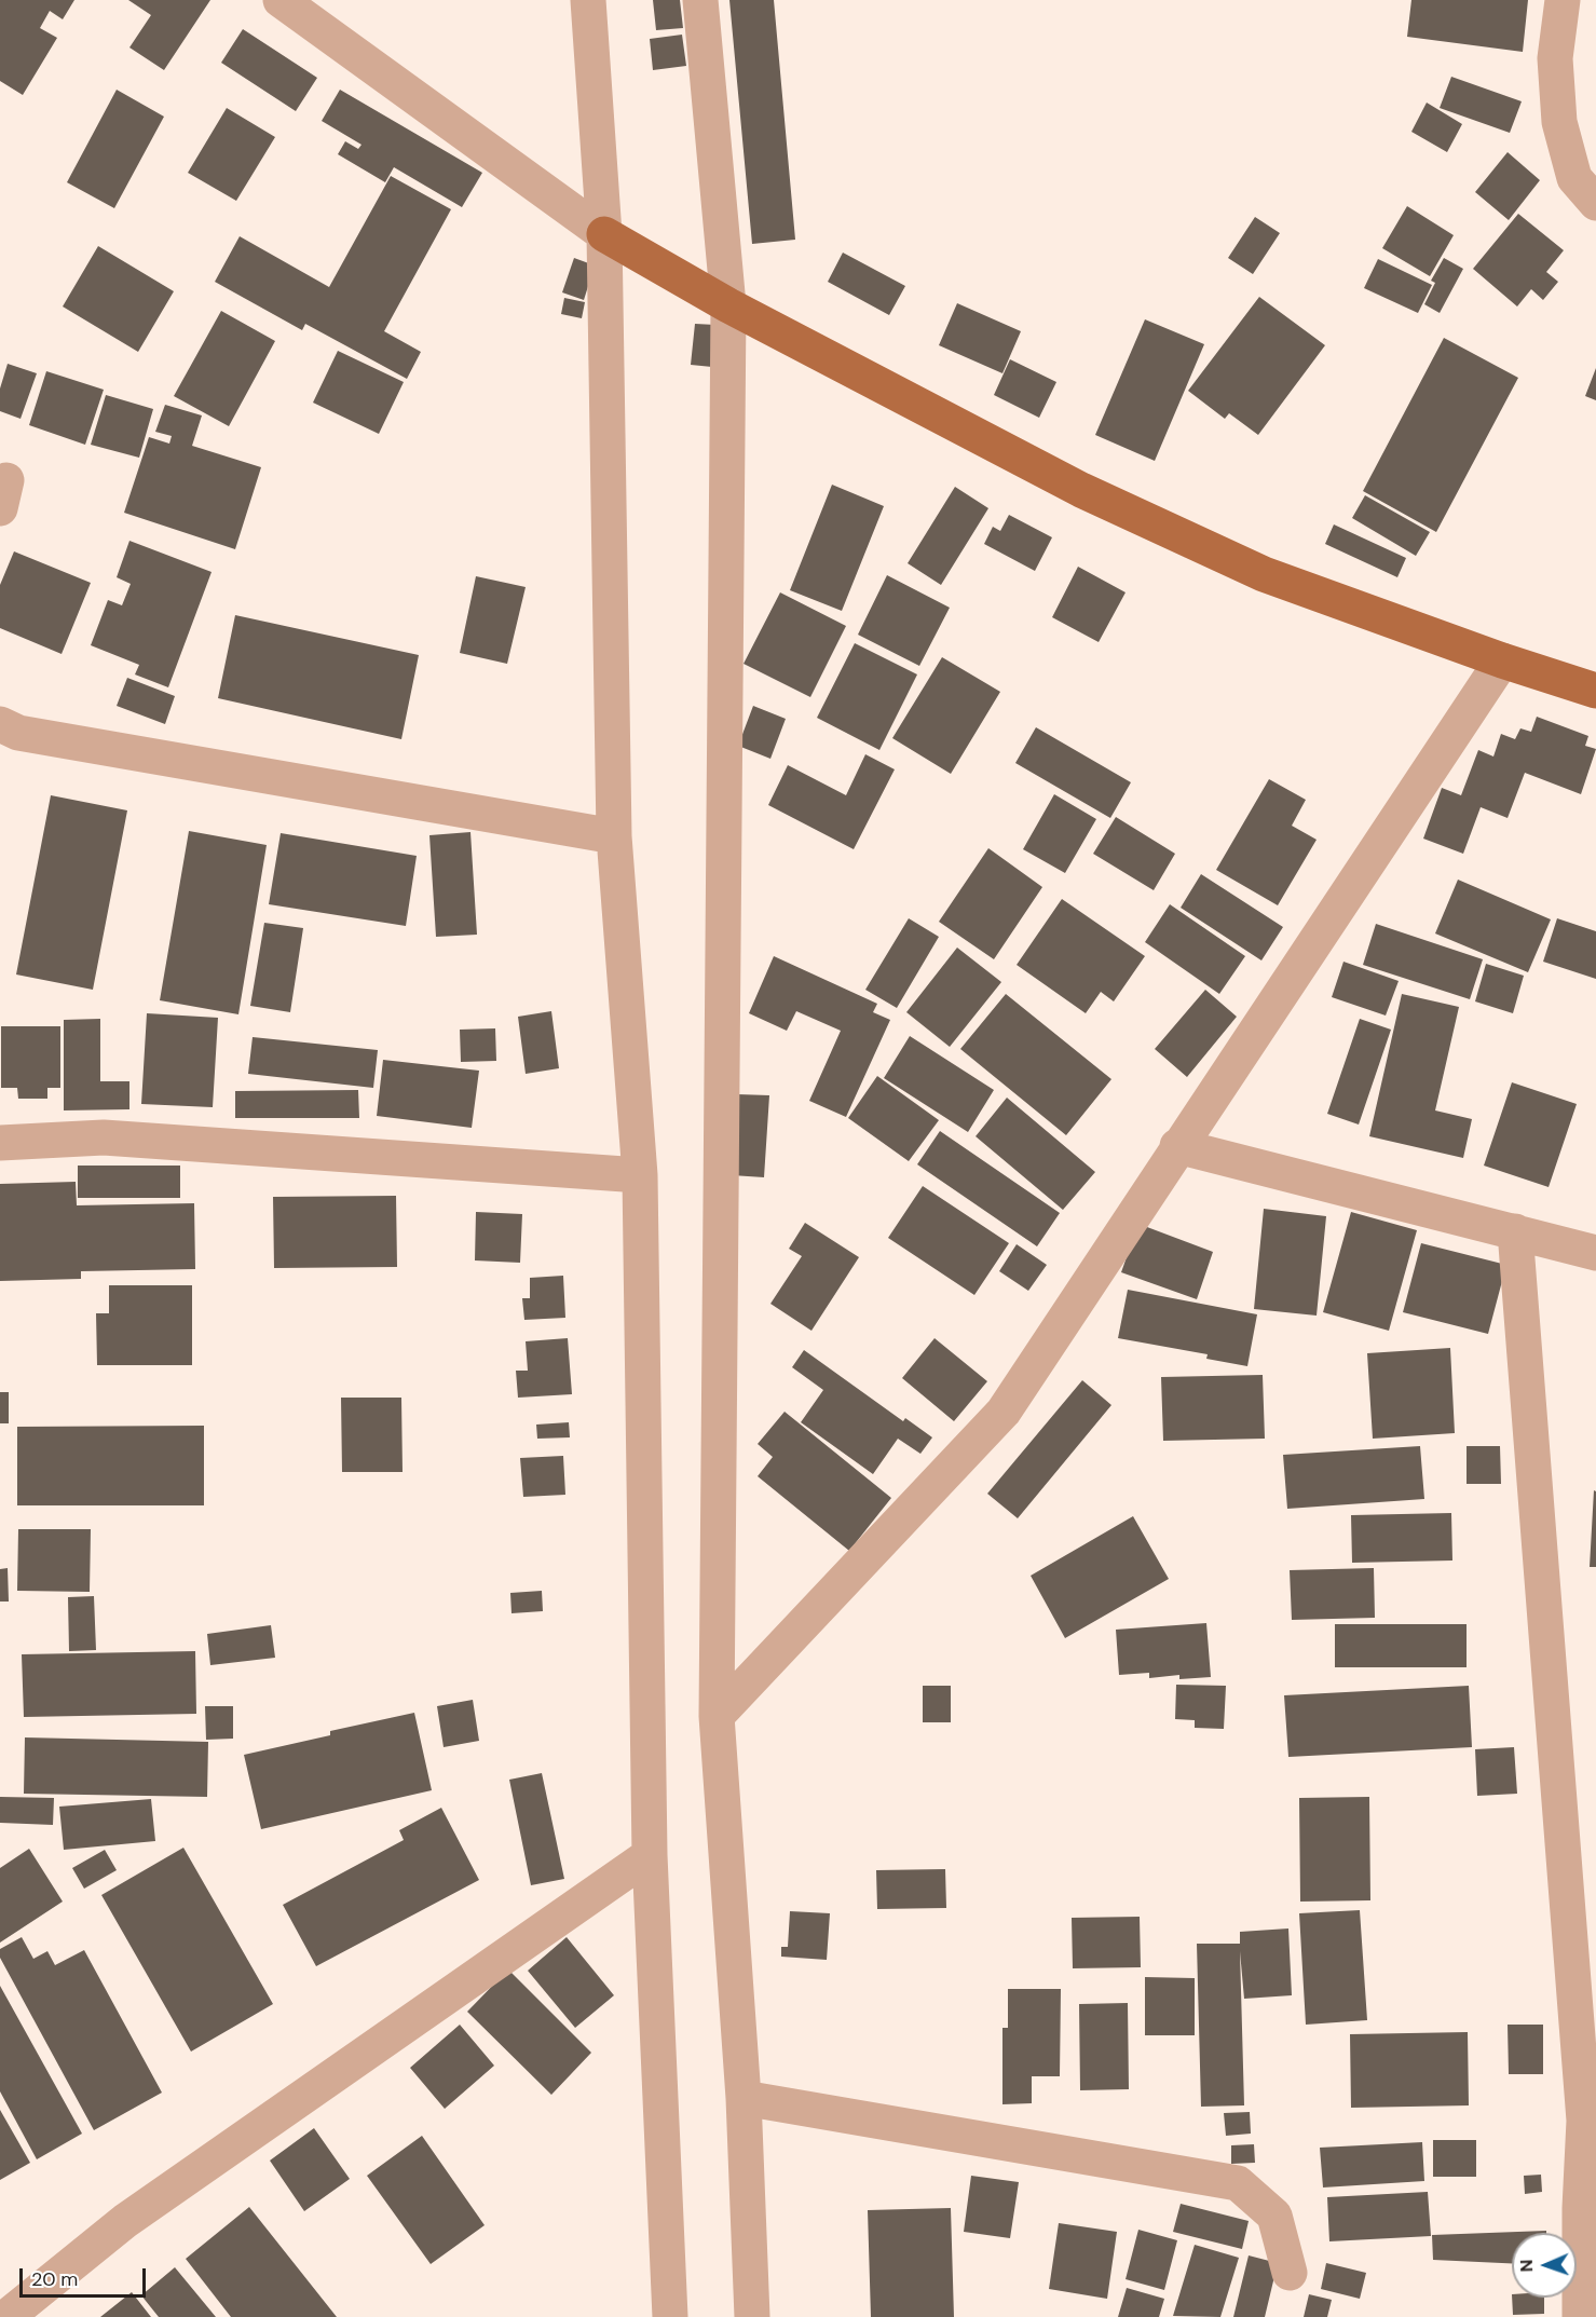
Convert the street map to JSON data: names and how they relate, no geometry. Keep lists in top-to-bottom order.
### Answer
{
  "scale_bar": "20 m",
  "north": "left"
}
